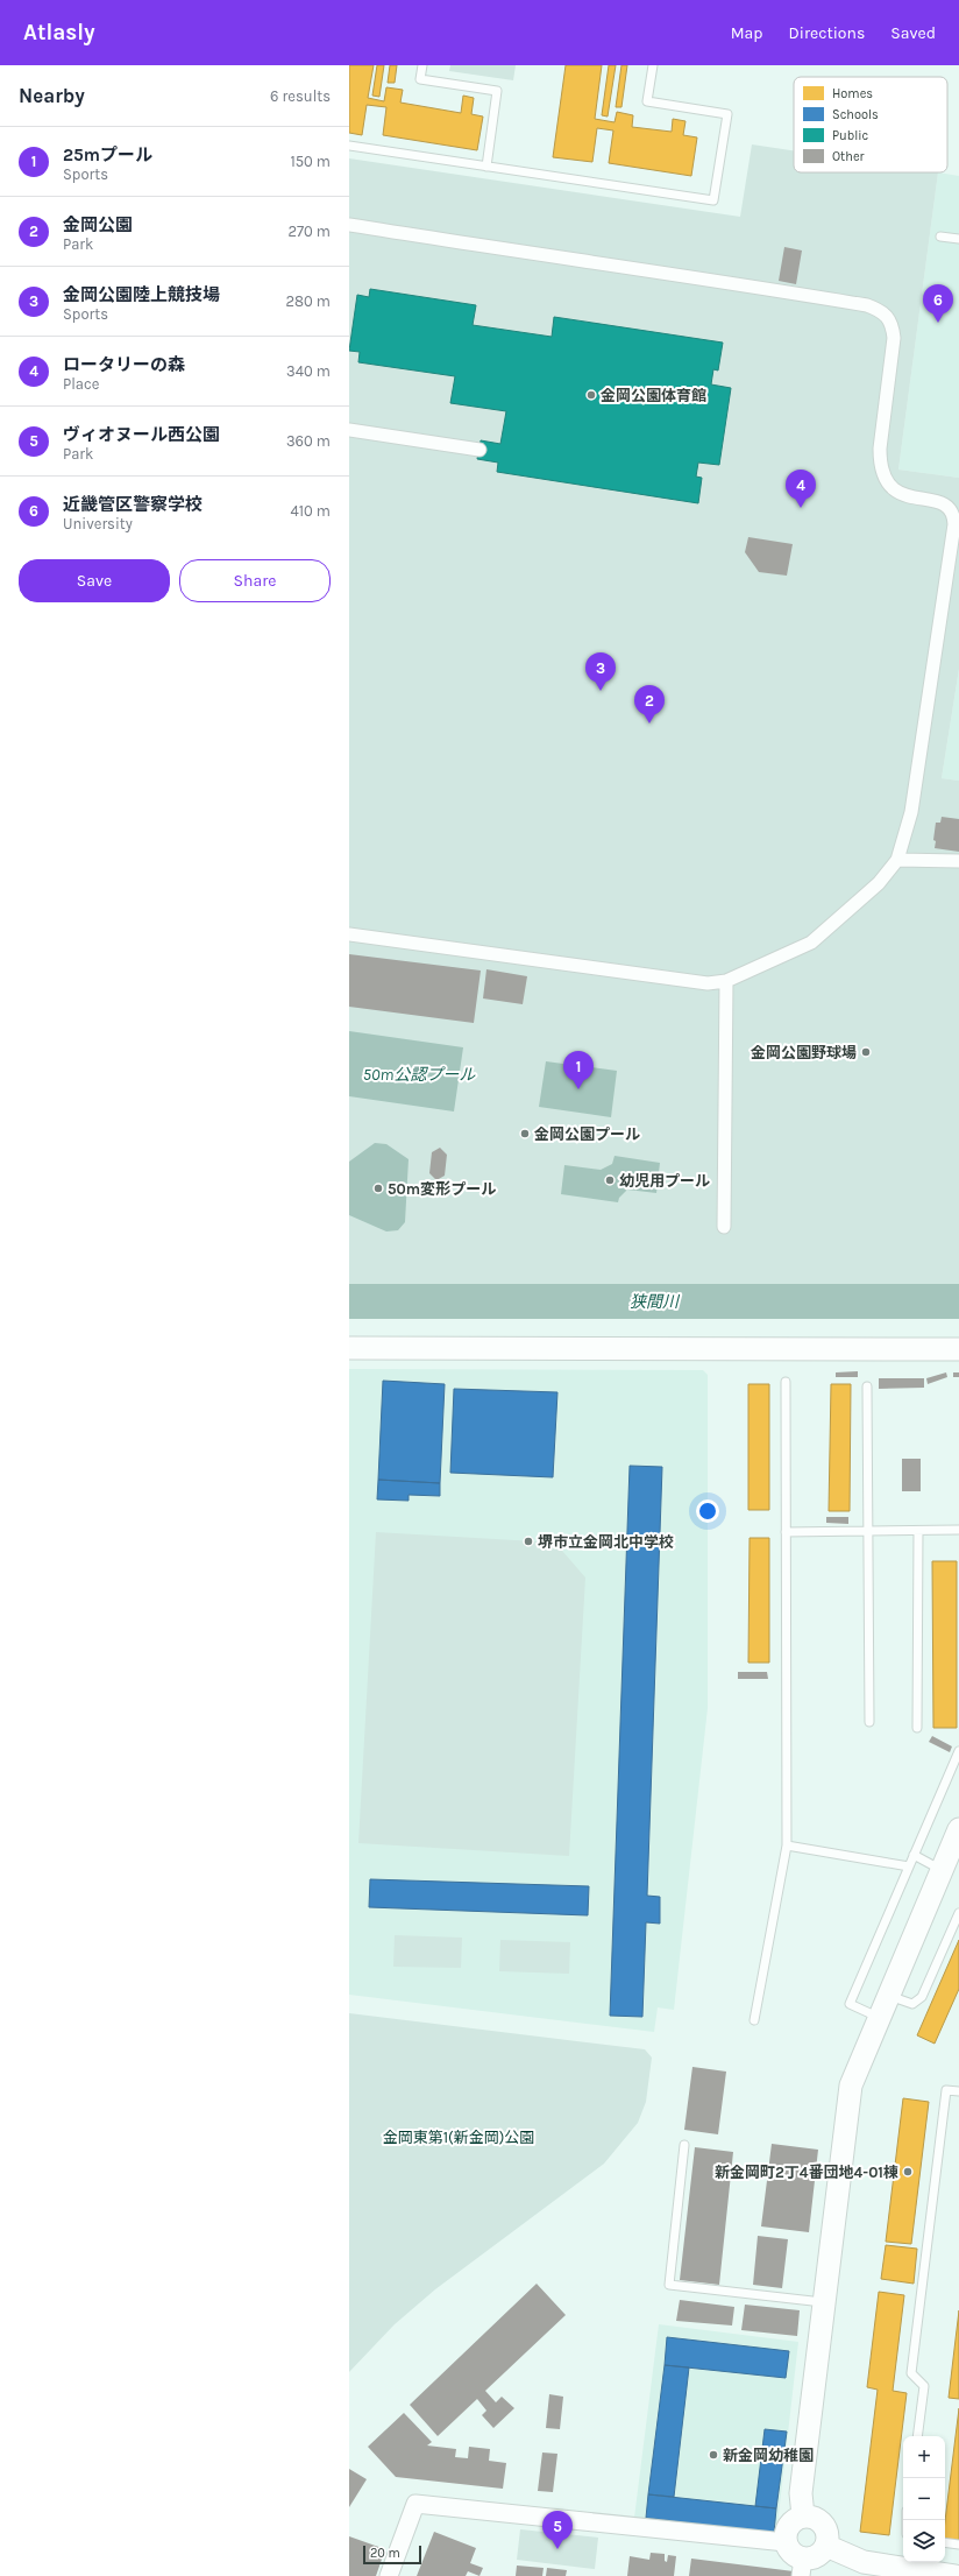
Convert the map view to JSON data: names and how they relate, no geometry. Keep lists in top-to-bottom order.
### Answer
{
  "water": ["50m公認プール", "狭間川"],
  "parks": ["金岡東第1(新金岡)公園"],
  "places": [
    "金岡公園体育館",
    "金岡公園野球場",
    "金岡公園プール",
    "幼児用プール",
    "50m変形プール",
    "堺市立金岡北中学校",
    "新金岡町2丁4番団地4-01棟",
    "新金岡幼稚園"
  ],
  "legend": [
    "Homes",
    "Schools",
    "Public",
    "Other"
  ],
  "scale_bar": "20 m",
  "page": {
    "header": "Atlasly",
    "nav": ["Map", "Directions", "Saved"],
    "heading": ["Nearby", "6 results"],
    "list": [
      {
        "mark": "1",
        "name": "25mプール",
        "note": "Sports",
        "value": "150 m"
      },
      {
        "mark": "2",
        "name": "金岡公園",
        "note": "Park",
        "value": "270 m"
      },
      {
        "mark": "3",
        "name": "金岡公園陸上競技場",
        "note": "Sports",
        "value": "280 m"
      },
      {
        "mark": "4",
        "name": "ロータリーの森",
        "note": "Place",
        "value": "340 m"
      },
      {
        "mark": "5",
        "name": "ヴィオヌール西公園",
        "note": "Park",
        "value": "360 m"
      },
      {
        "mark": "6",
        "name": "近畿管区警察学校",
        "note": "University",
        "value": "410 m"
      }
    ],
    "pins": [
      "6",
      "4",
      "3",
      "2",
      "1",
      "5"
    ],
    "buttons": ["Save", "Share"],
    "map_buttons": ["+", "−"],
    "scale": "20 m"
  }
}
